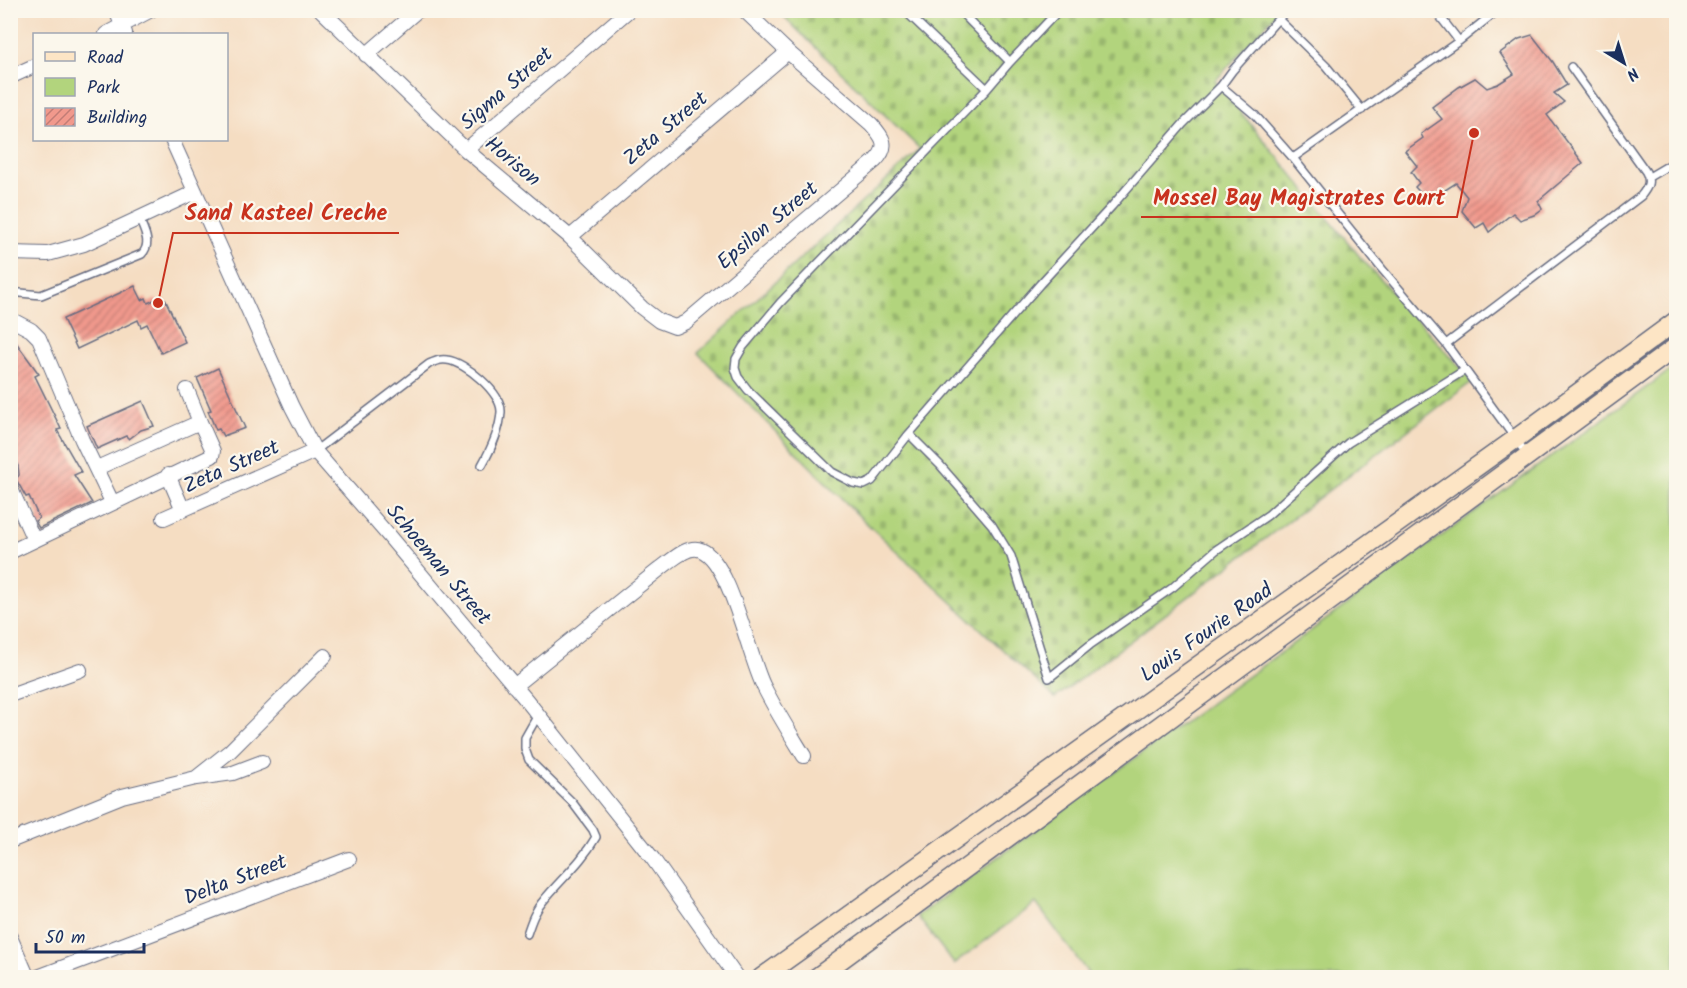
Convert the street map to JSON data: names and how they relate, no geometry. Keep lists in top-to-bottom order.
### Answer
{
  "streets": {
    "main road": ["Louis Fourie Road"],
    "street": [
      "Sigma Street",
      "Zeta Street",
      "Horison",
      "Epsilon Street",
      "Schoeman Street",
      "Delta Street"
    ]
  },
  "crossings": [
    ["Sigma Street", "Horison"],
    ["Zeta Street", "Horison"],
    ["Zeta Street", "Epsilon Street"],
    ["Zeta Street", "Schoeman Street"],
    ["Horison", "Epsilon Street"]
  ],
  "places": ["Mossel Bay Magistrates Court", "Sand Kasteel Creche"],
  "legend": ["Road", "Park", "Building"],
  "scale_bar": "50 m",
  "north": "bottom right"
}
